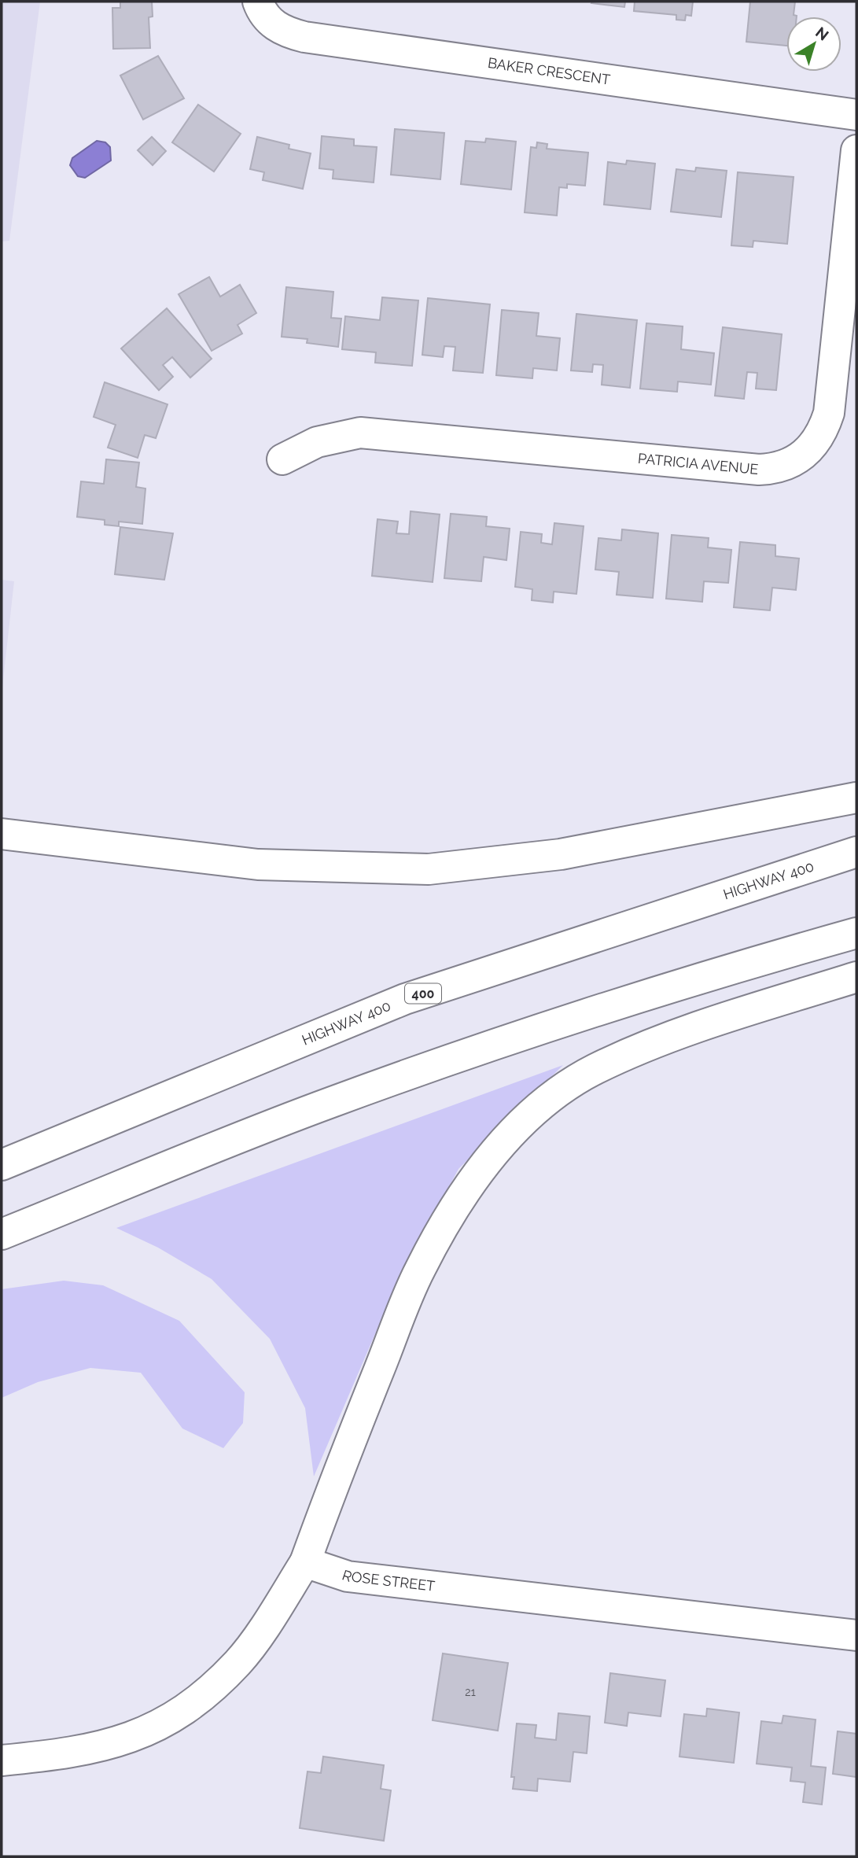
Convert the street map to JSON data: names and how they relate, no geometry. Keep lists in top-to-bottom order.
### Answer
{
  "streets": {
    "main road": [
      "BAKER CRESCENT",
      "PATRICIA AVENUE",
      "HIGHWAY 400",
      "400",
      "ROSE STREET"
    ]
  },
  "house_numbers": ["21"],
  "north": "top right"
}
